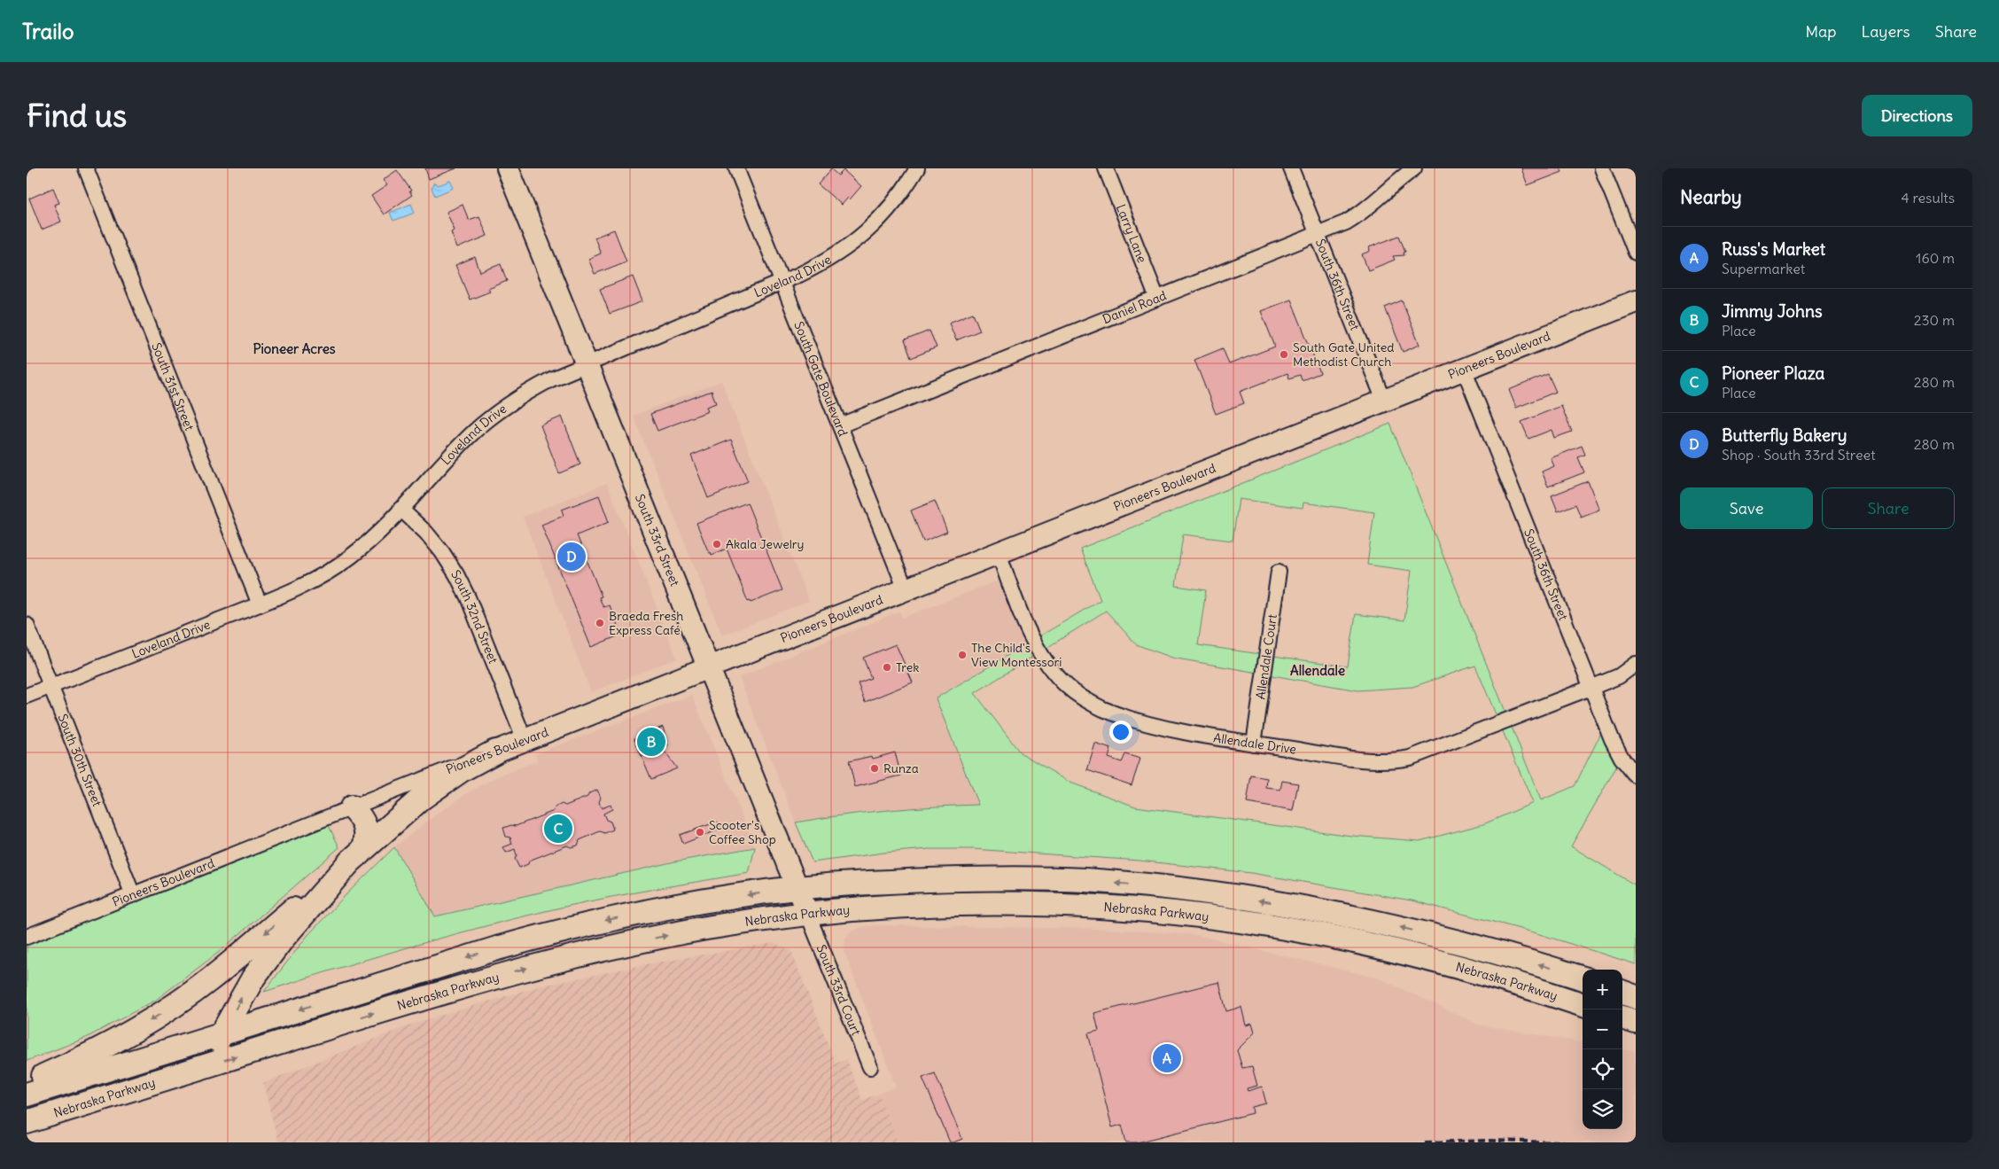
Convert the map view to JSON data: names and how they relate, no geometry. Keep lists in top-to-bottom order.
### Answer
{
  "streets": {
    "main road": ["Pioneers Boulevard", "South 33rd Street", "Nebraska Parkway"],
    "street": [
      "Larry Lane",
      "Loveland Drive",
      "South 36th Street",
      "Daniel Road",
      "South Gate Boulevard",
      "South 31st Street",
      "South 32nd Street",
      "Allendale Court",
      "Allendale Drive",
      "South 30th Street",
      "South 33rd Court"
    ]
  },
  "crossings": [
    ["Larry Lane", "Daniel Road"],
    ["Loveland Drive", "South Gate Boulevard"],
    ["Loveland Drive", "South 31st Street"],
    ["Loveland Drive", "South 33rd Street"],
    ["Loveland Drive", "South 32nd Street"],
    ["Loveland Drive", "South 30th Street"],
    ["South 36th Street", "Daniel Road"],
    ["South 36th Street", "Pioneers Boulevard"],
    ["South 36th Street", "Allendale Drive"],
    ["Daniel Road", "South Gate Boulevard"],
    ["Pioneers Boulevard", "South Gate Boulevard"],
    ["Pioneers Boulevard", "South 33rd Street"],
    ["Pioneers Boulevard", "South 32nd Street"],
    ["Pioneers Boulevard", "Allendale Drive"],
    ["Pioneers Boulevard", "South 30th Street"],
    ["South 33rd Street", "Nebraska Parkway"],
    ["South 33rd Street", "South 33rd Court"],
    ["Allendale Court", "Allendale Drive"],
    ["Nebraska Parkway", "South 33rd Court"]
  ],
  "districts": ["Pioneer Acres", "Allendale"],
  "places": [
    "South Gate United Methodist Church",
    "Akala Jewelry",
    "Braeda Fresh Express Café",
    "The Child's View Montessori",
    "Trek",
    "Runza",
    "Scooter's Coffee Shop"
  ],
  "page": {
    "header": "Trailo",
    "nav": ["Map", "Layers", "Share"],
    "buttons": [
      "Directions",
      ["Save", "Share"]
    ],
    "title": "Find us",
    "heading": ["Nearby", "4 results"],
    "list": [
      {
        "mark": "A",
        "name": "Russ's Market",
        "note": "Supermarket",
        "value": "160 m"
      },
      {
        "mark": "B",
        "name": "Jimmy Johns",
        "note": "Place",
        "value": "230 m"
      },
      {
        "mark": "C",
        "name": "Pioneer Plaza",
        "note": "Place",
        "value": "280 m"
      },
      {
        "mark": "D",
        "name": "Butterfly Bakery",
        "note": "Shop · South 33rd Street",
        "value": "280 m"
      }
    ],
    "pins": [
      "D",
      "B",
      "C",
      "A"
    ],
    "map_buttons": ["+", "−"]
  }
}
